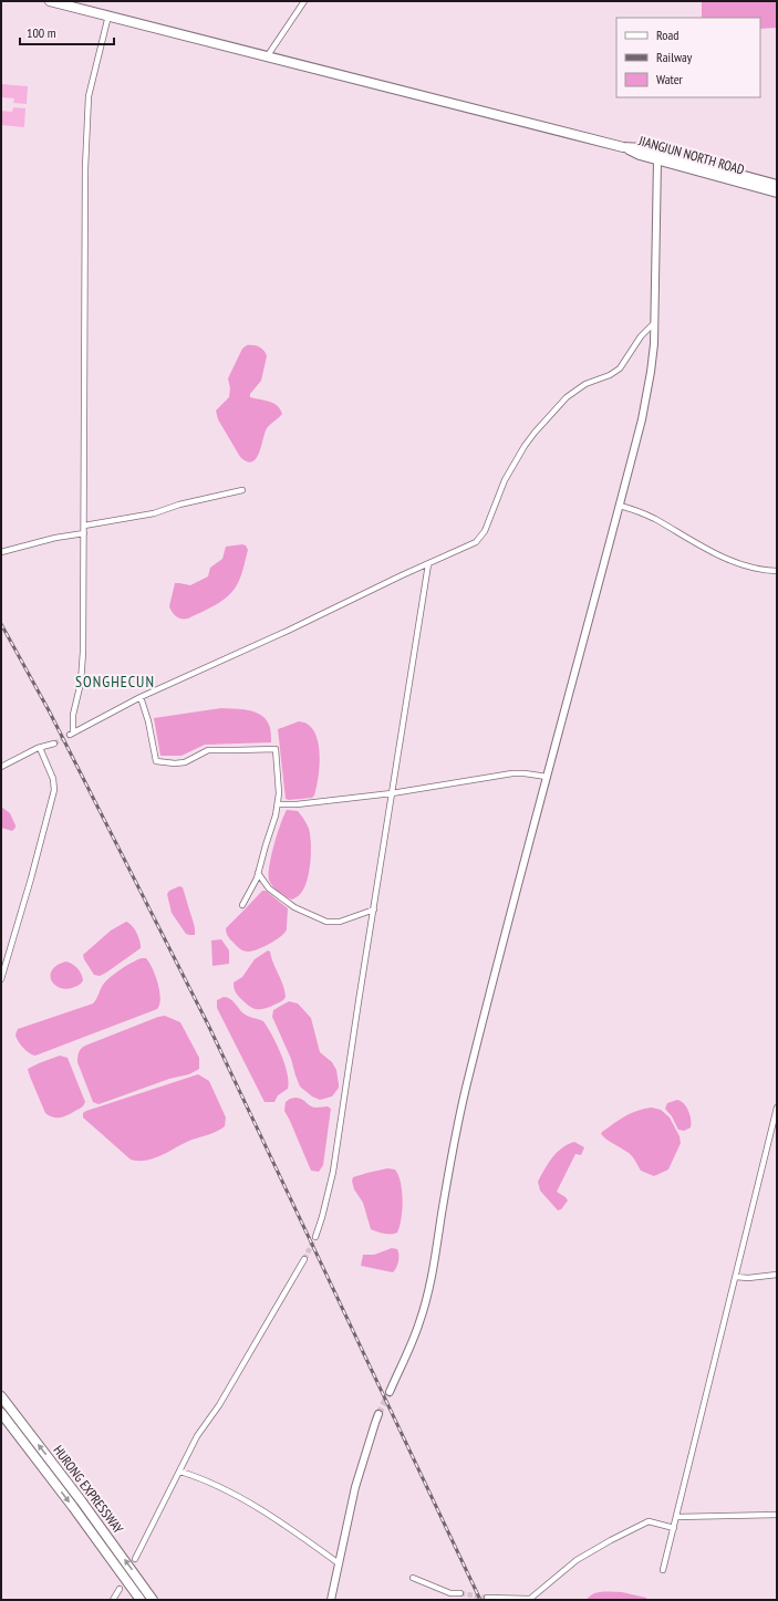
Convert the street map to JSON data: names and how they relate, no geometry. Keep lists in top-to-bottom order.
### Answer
{
  "streets": {
    "highway": ["JIANGJUN NORTH ROAD", "HURONG EXPRESSWAY"]
  },
  "districts": ["SONGHECUN"],
  "legend": ["Road", "Railway", "Water"],
  "scale_bar": "100 m"
}
